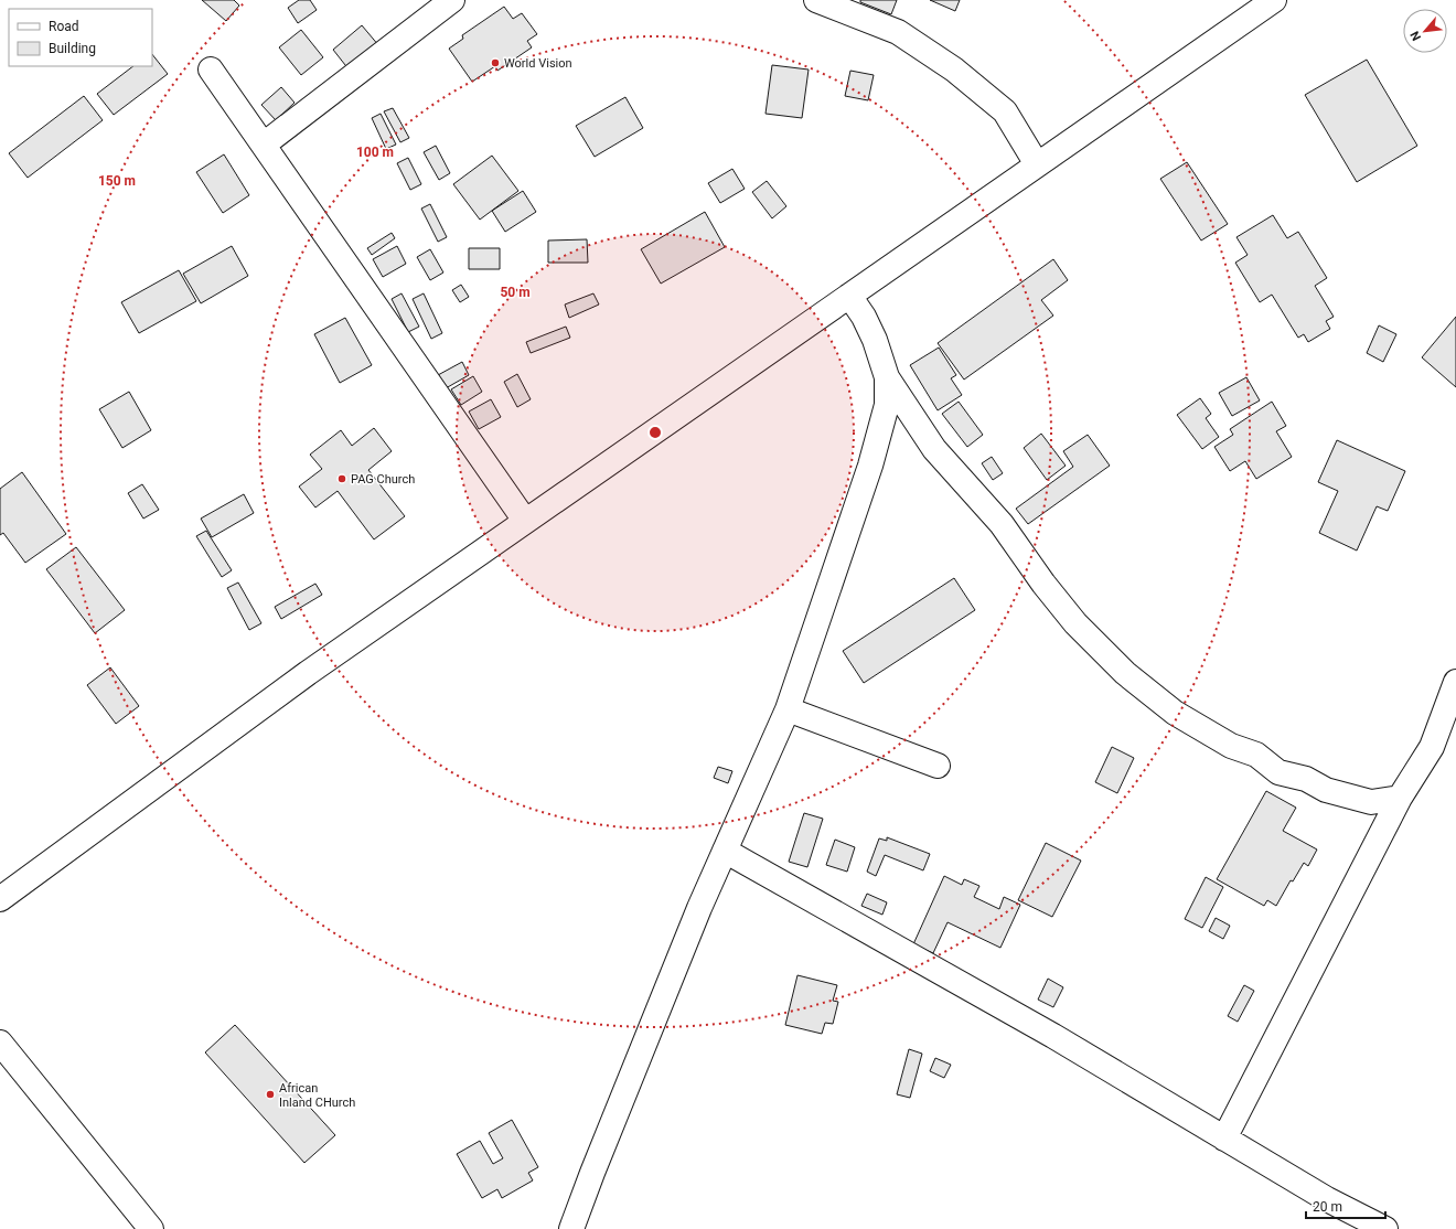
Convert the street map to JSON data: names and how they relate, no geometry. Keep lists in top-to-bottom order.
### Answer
{
  "places": ["World Vision", "PAG Church", "African Inland CHurch"],
  "legend": ["Road", "Building"],
  "scale_bar": "20 m",
  "north": "bottom left",
  "rings": ["100 m", "150 m", "50 m"]
}
